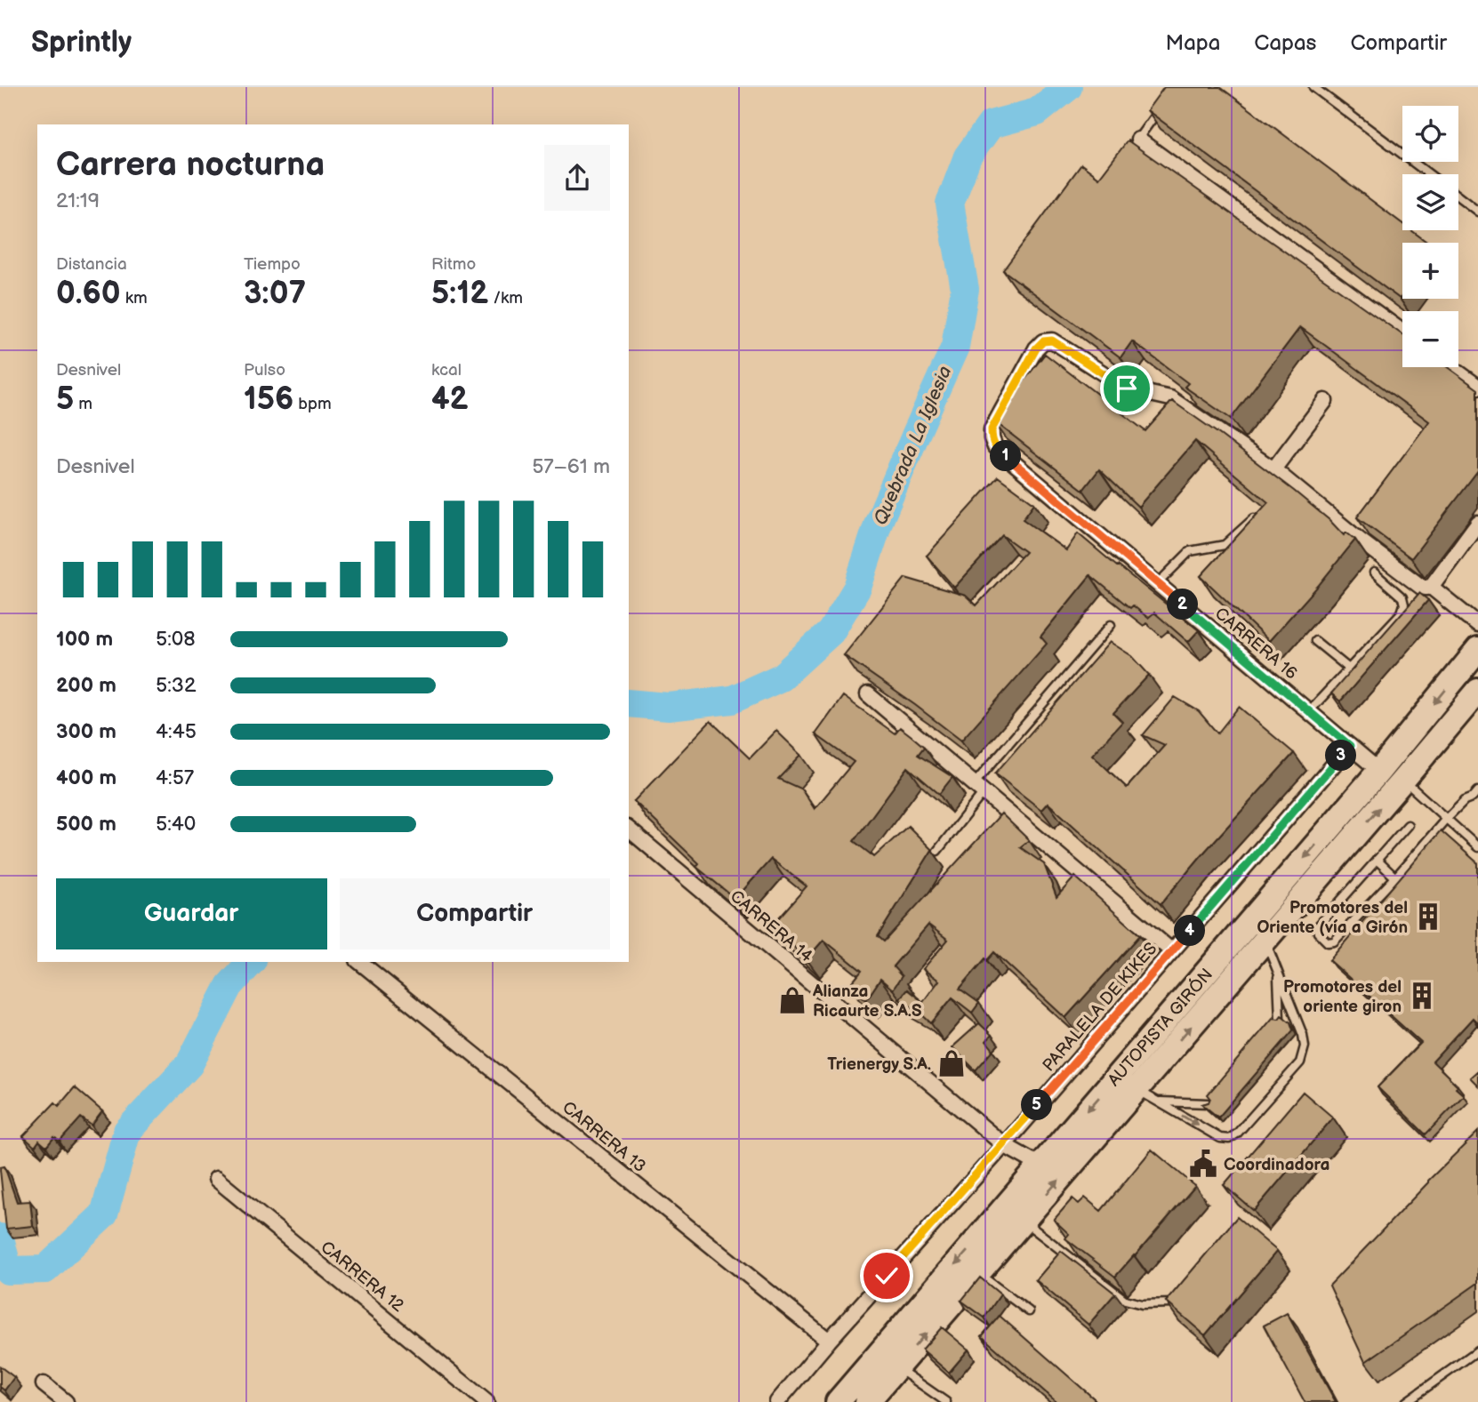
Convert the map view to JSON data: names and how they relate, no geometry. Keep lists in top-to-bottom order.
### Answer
{
  "streets": {
    "highway": ["AUTOPISTA GIRÓN"],
    "street": [
      "CARRERA 16",
      "CARRERA 14",
      "PARALELA DE KIKES",
      "CARRERA 13",
      "CARRERA 12"
    ]
  },
  "crossings": [
    ["CARRERA 16", "PARALELA DE KIKES"],
    ["CARRERA 16", "AUTOPISTA GIRÓN"],
    ["CARRERA 14", "PARALELA DE KIKES"],
    ["CARRERA 14", "AUTOPISTA GIRÓN"],
    ["PARALELA DE KIKES", "CARRERA 13"]
  ],
  "water": ["Quebrada La Iglesia"],
  "places": {
    "building": ["Promotores del Oriente (vía a Girón", "Promotores del oriente giron"],
    "shop": ["Alianza Ricaurte S.A.S", "Trienergy S.A."],
    "public building": ["Coordinadora"]
  },
  "page": {
    "header": "Sprintly",
    "nav": ["Mapa", "Capas", "Compartir"],
    "map_buttons": ["+", "−"],
    "heading": ["Carrera nocturna", "21:19"],
    "stats": [
      ["Distancia", "0.60 km"],
      ["Tiempo", "3:07"],
      ["Ritmo", "5:12 /km"],
      ["Desnivel", "5 m"],
      ["Pulso", "156 bpm"],
      ["kcal", "42"]
    ],
    "pins": [
      "1",
      "2",
      "3",
      "4",
      "5"
    ],
    "chart": ["Desnivel", "57–61 m"],
    "list": [
      {
        "name": "100 m",
        "note": "5:08"
      },
      {
        "name": "200 m",
        "note": "5:32"
      },
      {
        "name": "300 m",
        "note": "4:45"
      },
      {
        "name": "400 m",
        "note": "4:57"
      },
      {
        "name": "500 m",
        "note": "5:40"
      }
    ],
    "buttons": ["Guardar", "Compartir"]
  }
}
